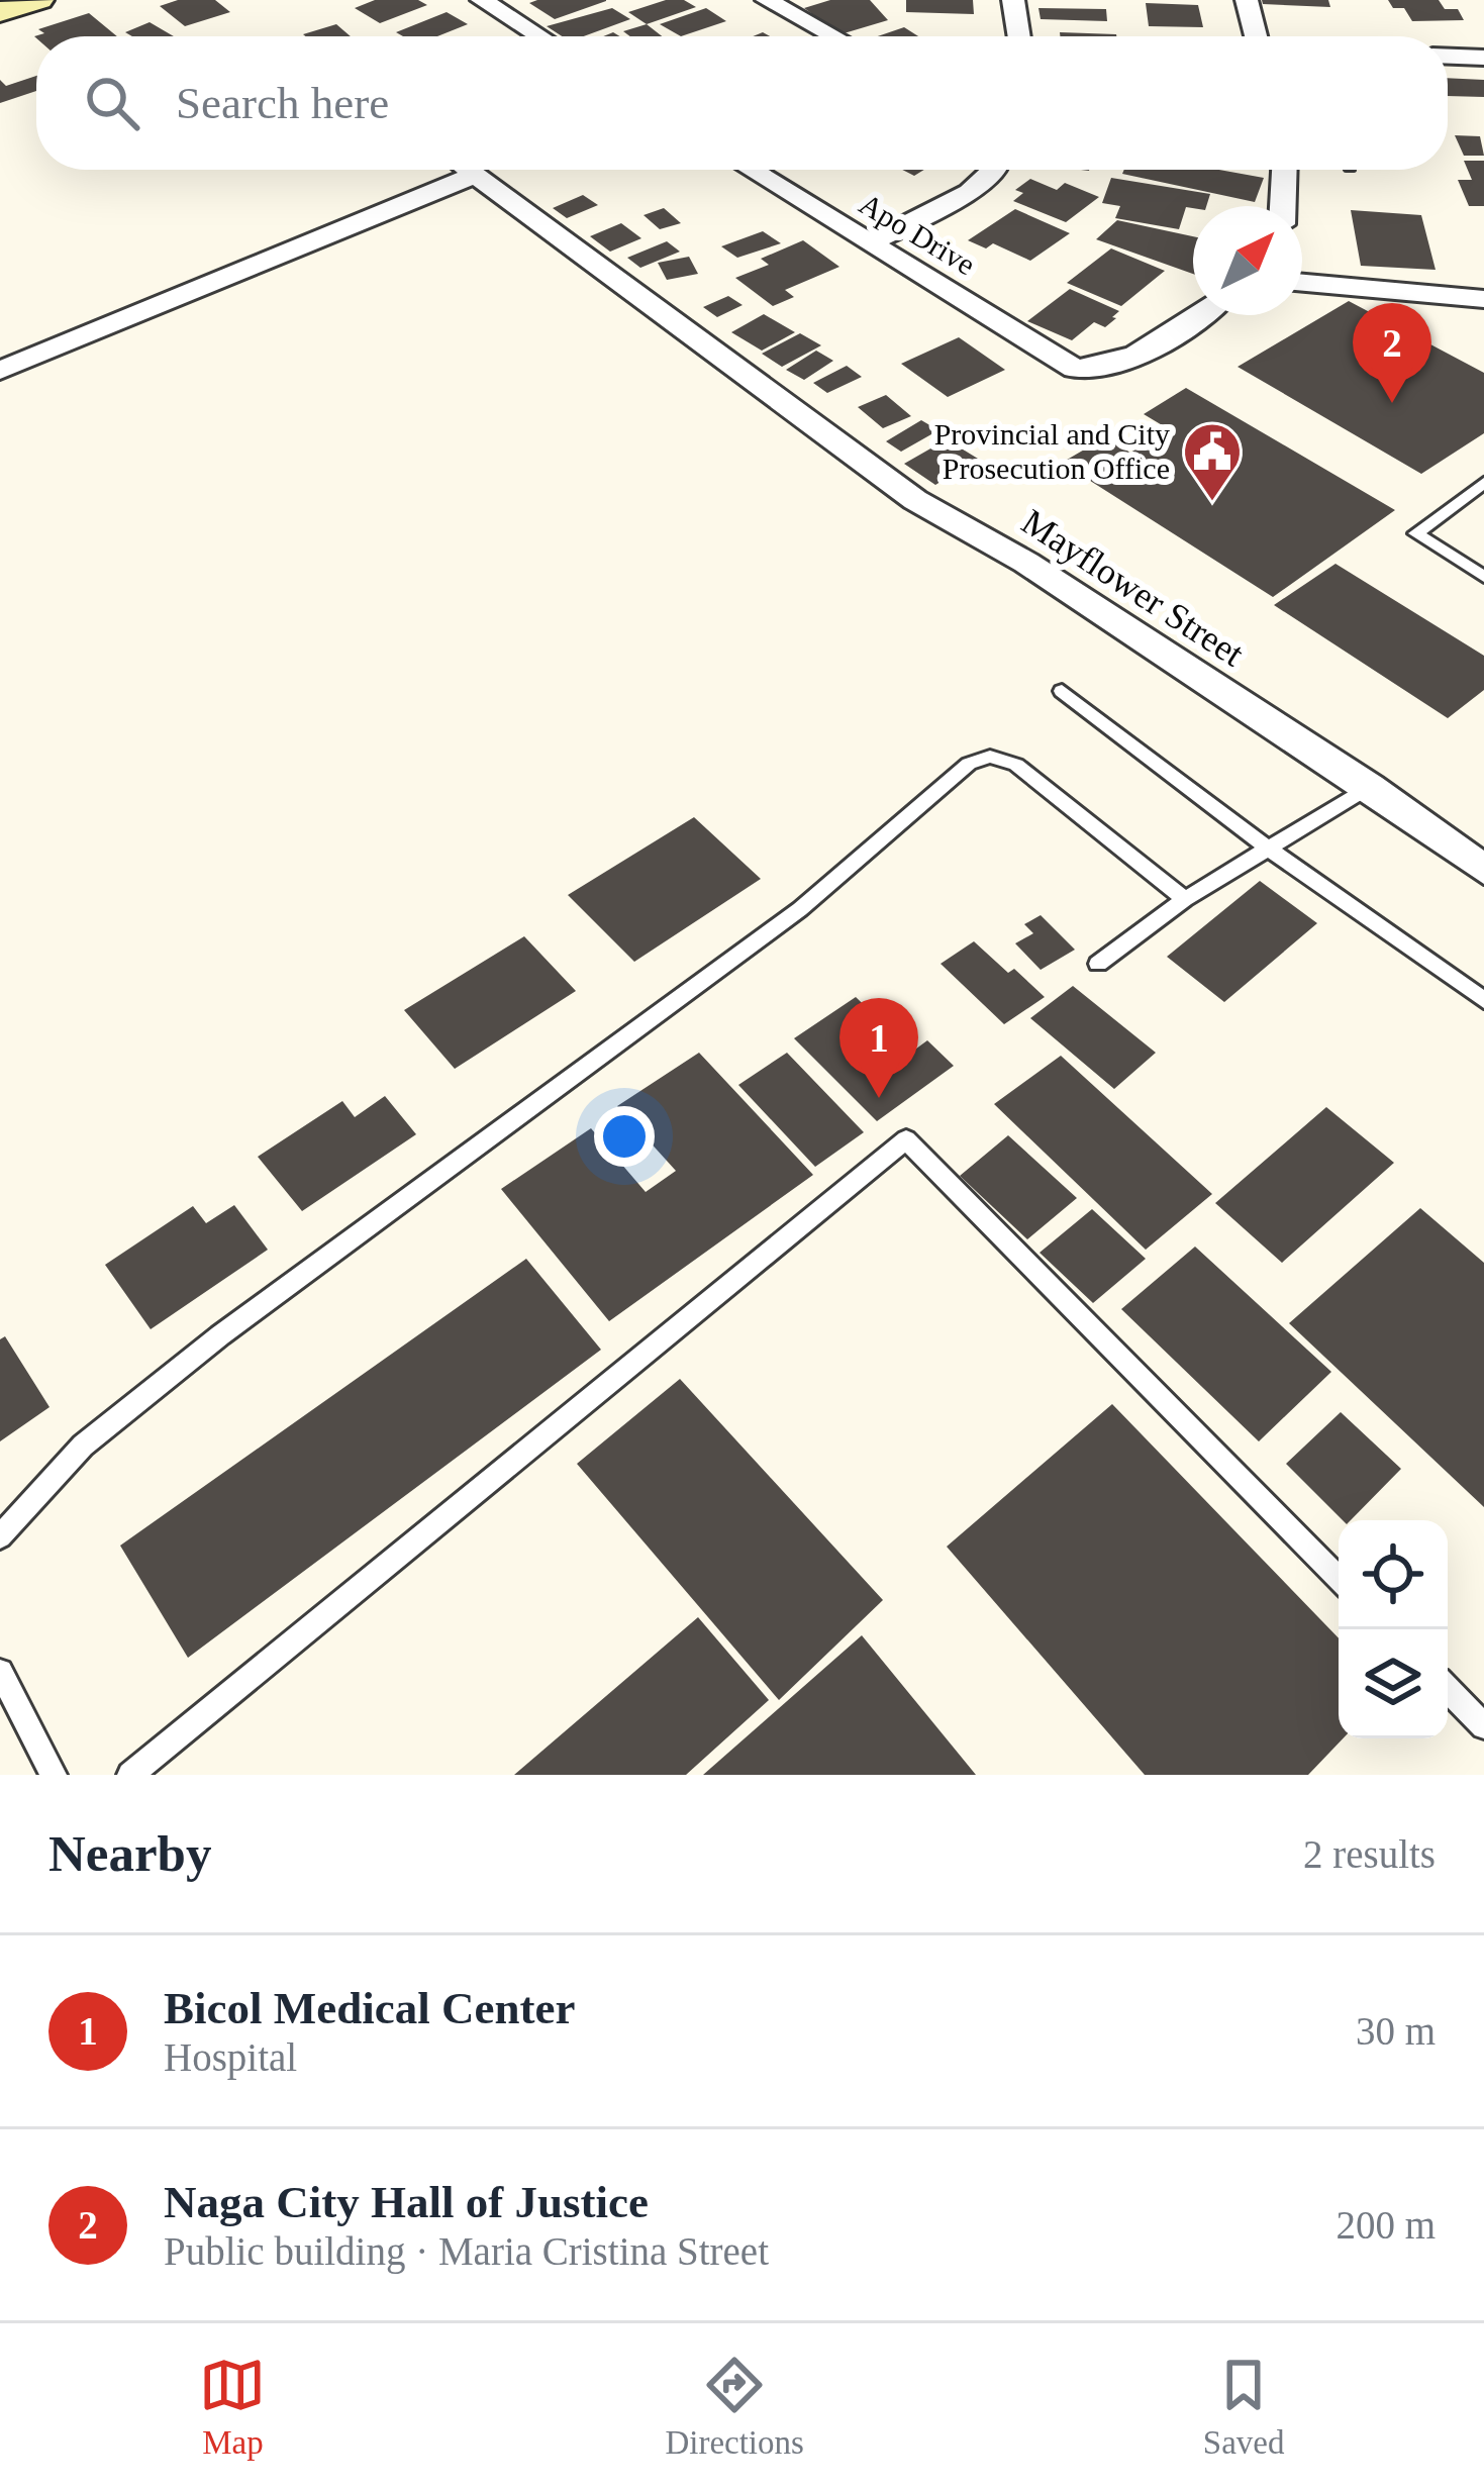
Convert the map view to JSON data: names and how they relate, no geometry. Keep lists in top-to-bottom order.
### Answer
{
  "streets": {
    "street": ["Apo Drive", "Mayflower Street"]
  },
  "places": {
    "public building": ["Provincial and City Prosecution Office"]
  },
  "north": "top right",
  "page": {
    "search": "Search here",
    "pins": ["2", "1"],
    "heading": ["Nearby", "2 results"],
    "list": [
      {
        "mark": "1",
        "name": "Bicol Medical Center",
        "note": "Hospital",
        "value": "30 m"
      },
      {
        "mark": "2",
        "name": "Naga City Hall of Justice",
        "note": "Public building · Maria Cristina Street",
        "value": "200 m"
      }
    ],
    "nav": ["Map", "Directions", "Saved"]
  }
}
